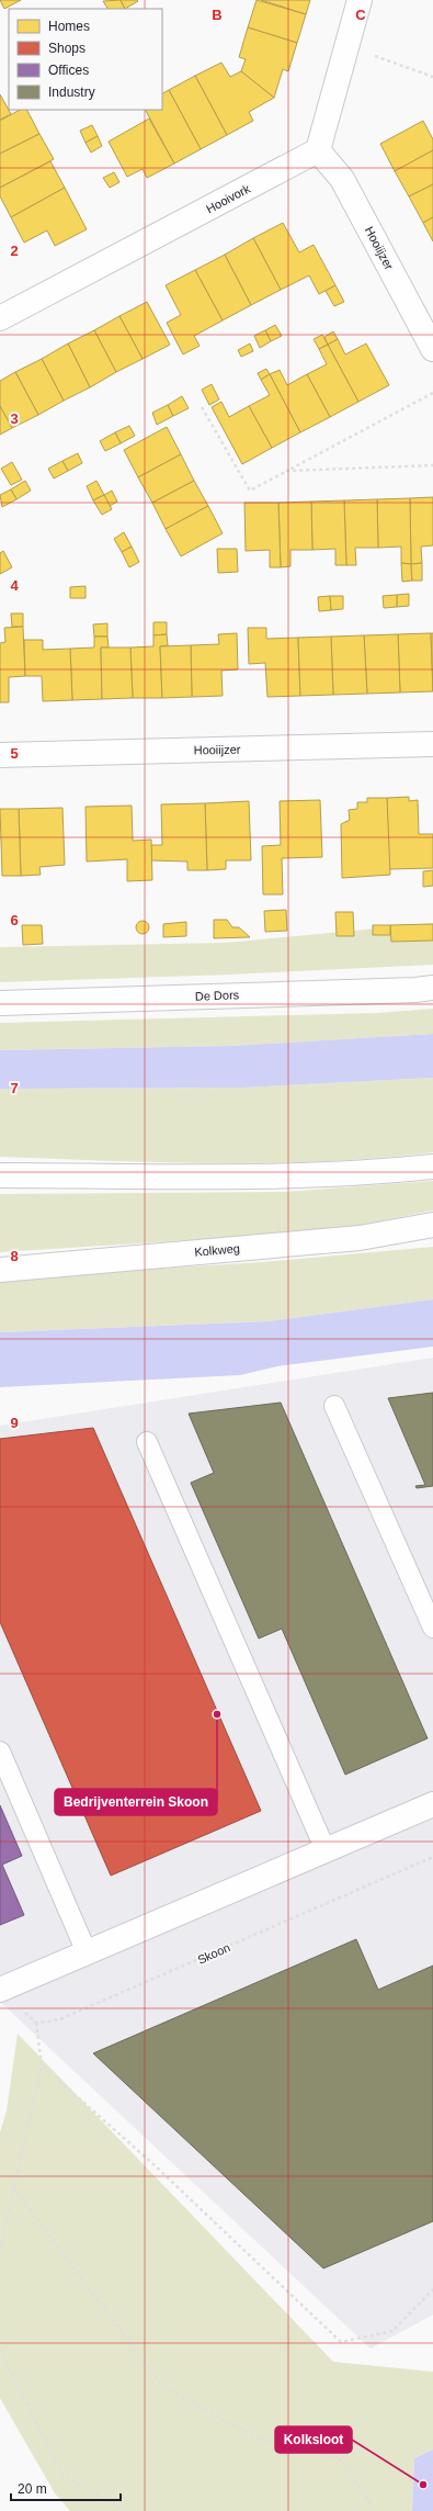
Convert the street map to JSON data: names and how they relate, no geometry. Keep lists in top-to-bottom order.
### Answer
{
  "streets": {
    "street": [
      "Hooivork",
      "Hooiijzer",
      "De Dors",
      "Kolkweg"
    ],
    "path": ["Skoon"]
  },
  "crossings": [
    ["Hooivork", "Hooiijzer"]
  ],
  "places": ["Bedrijventerrein Skoon", "Kolksloot"],
  "legend": [
    "Homes",
    "Shops",
    "Offices",
    "Industry"
  ],
  "scale_bar": "20 m",
  "grid": {
    "columns": ["B", "C"],
    "rows": [
      "2",
      "3",
      "4",
      "5",
      "6",
      "7",
      "8",
      "9"
    ]
  }
}
